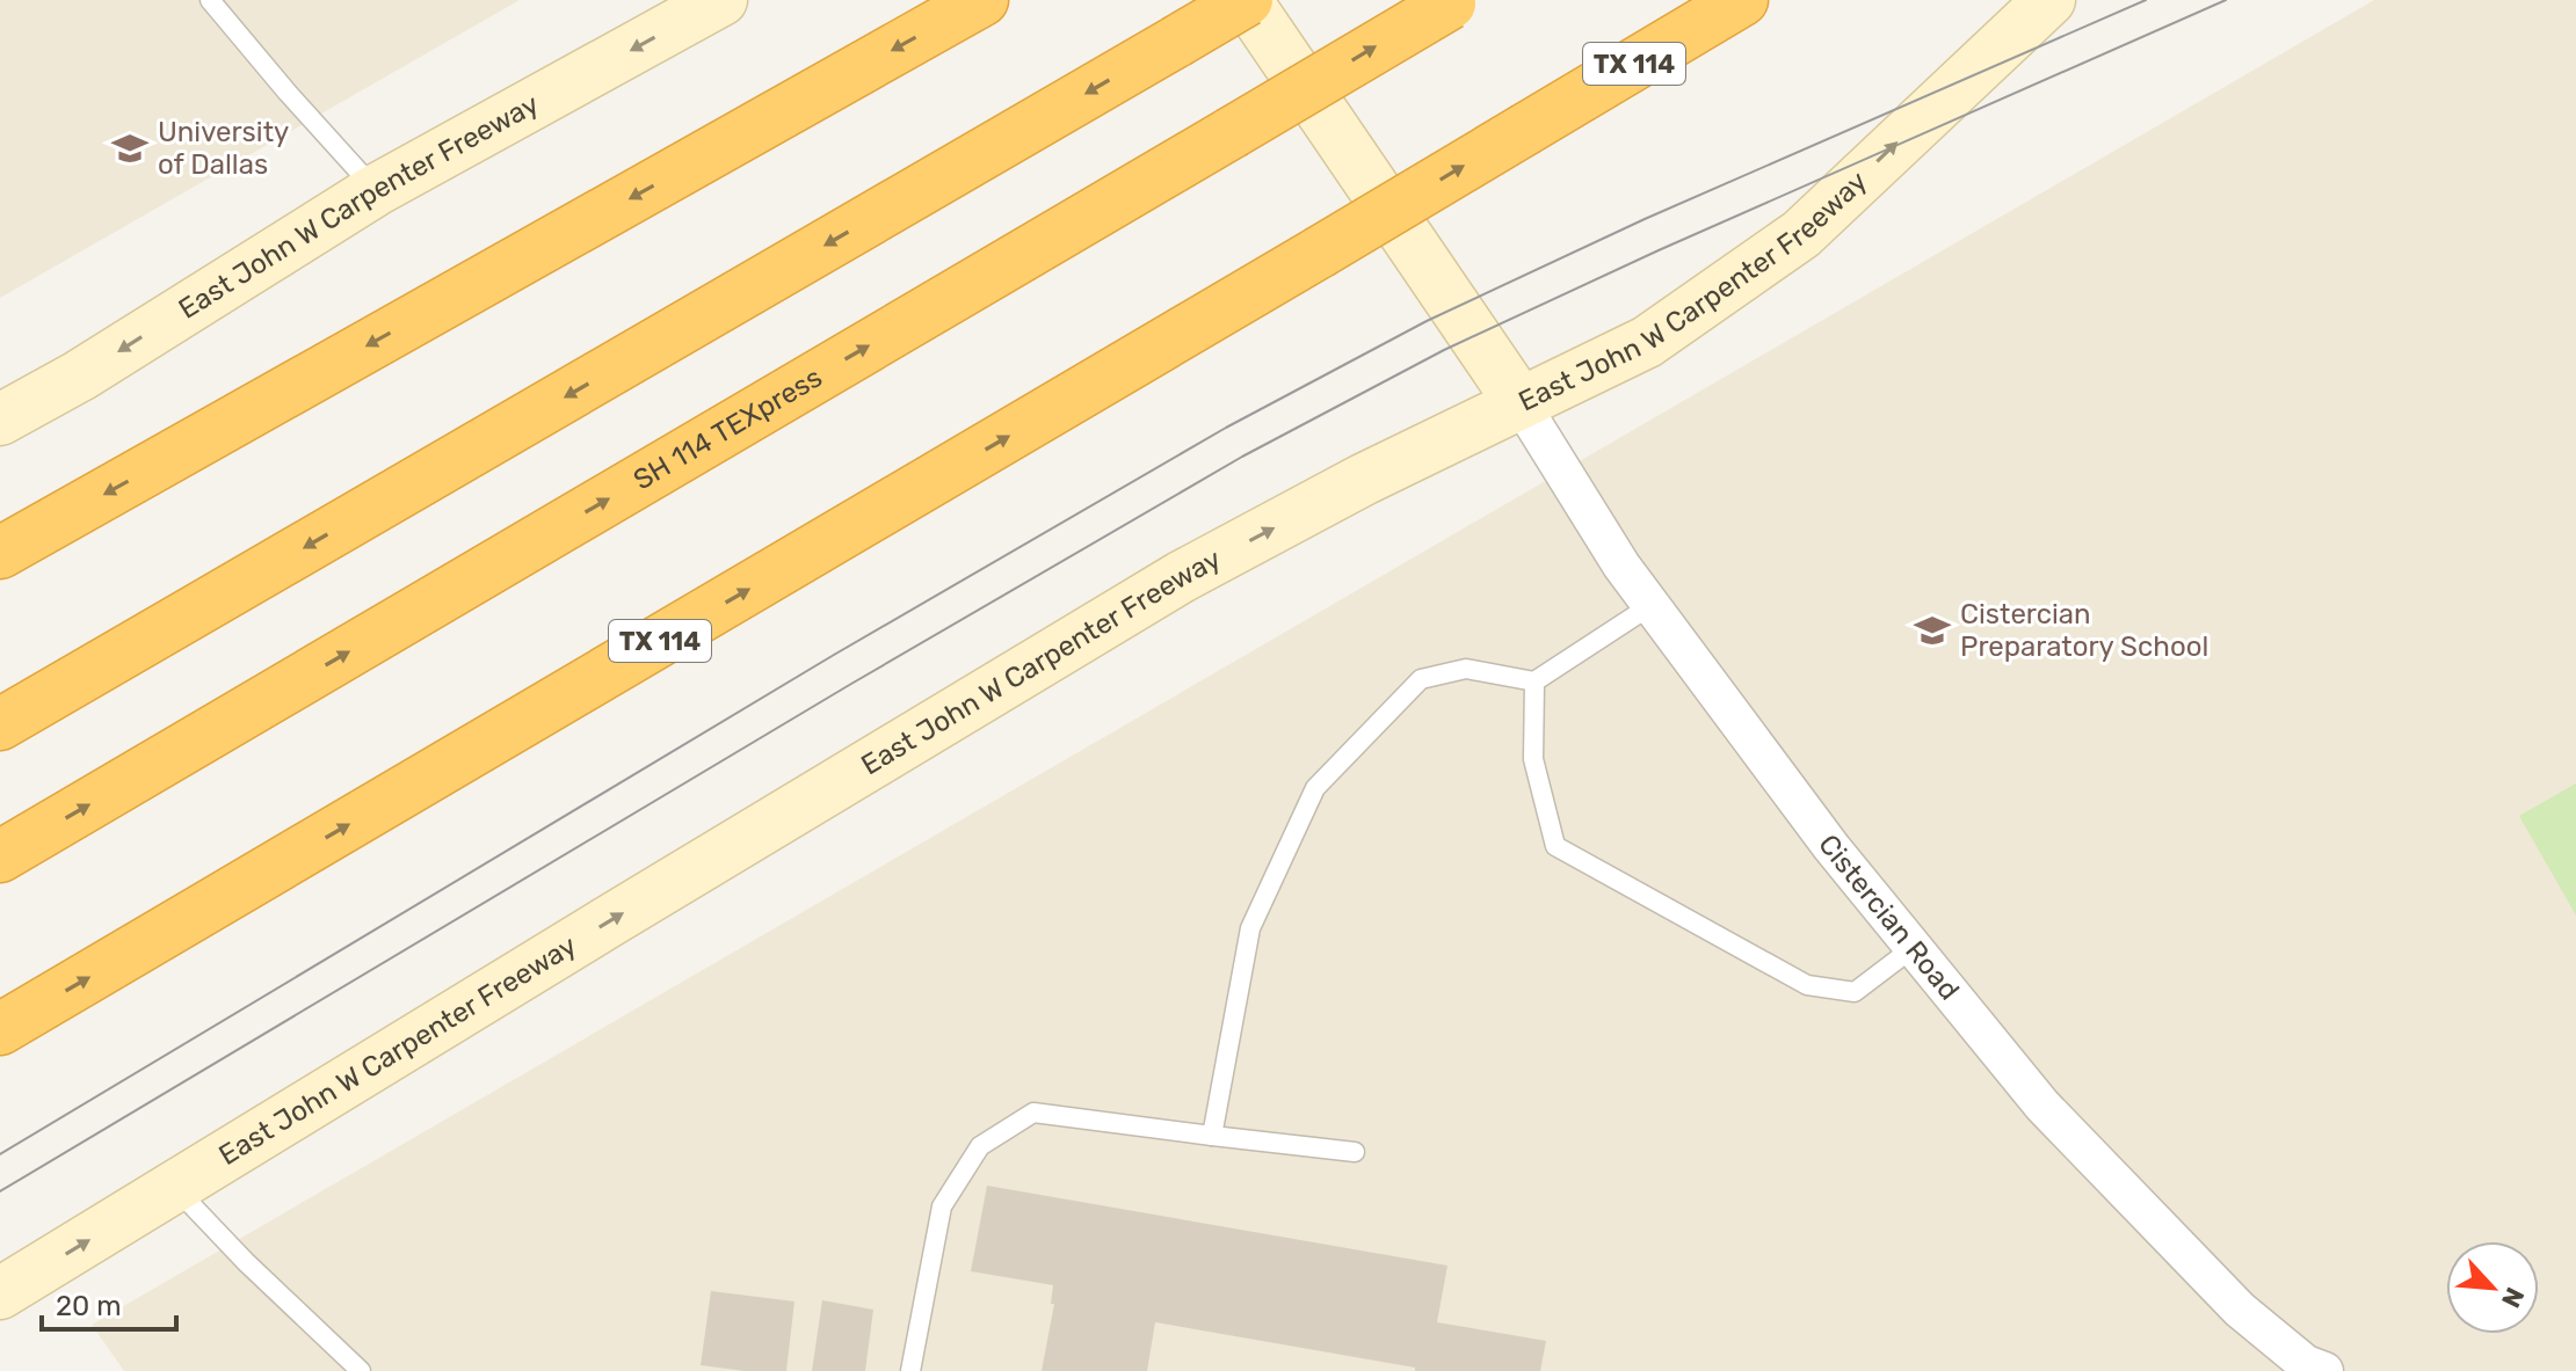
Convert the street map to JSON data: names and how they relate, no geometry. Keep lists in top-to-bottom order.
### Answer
{
  "streets": {
    "highway": ["TX 114", "SH 114 TEXpress"],
    "main road": ["East John W Carpenter Freeway"],
    "street": ["Cistercian Road"]
  },
  "crossings": [
    ["East John W Carpenter Freeway", "Cistercian Road"]
  ],
  "places": {
    "school or university": ["University of Dallas", "Cistercian Preparatory School"]
  },
  "scale_bar": "20 m",
  "north": "bottom right"
}
